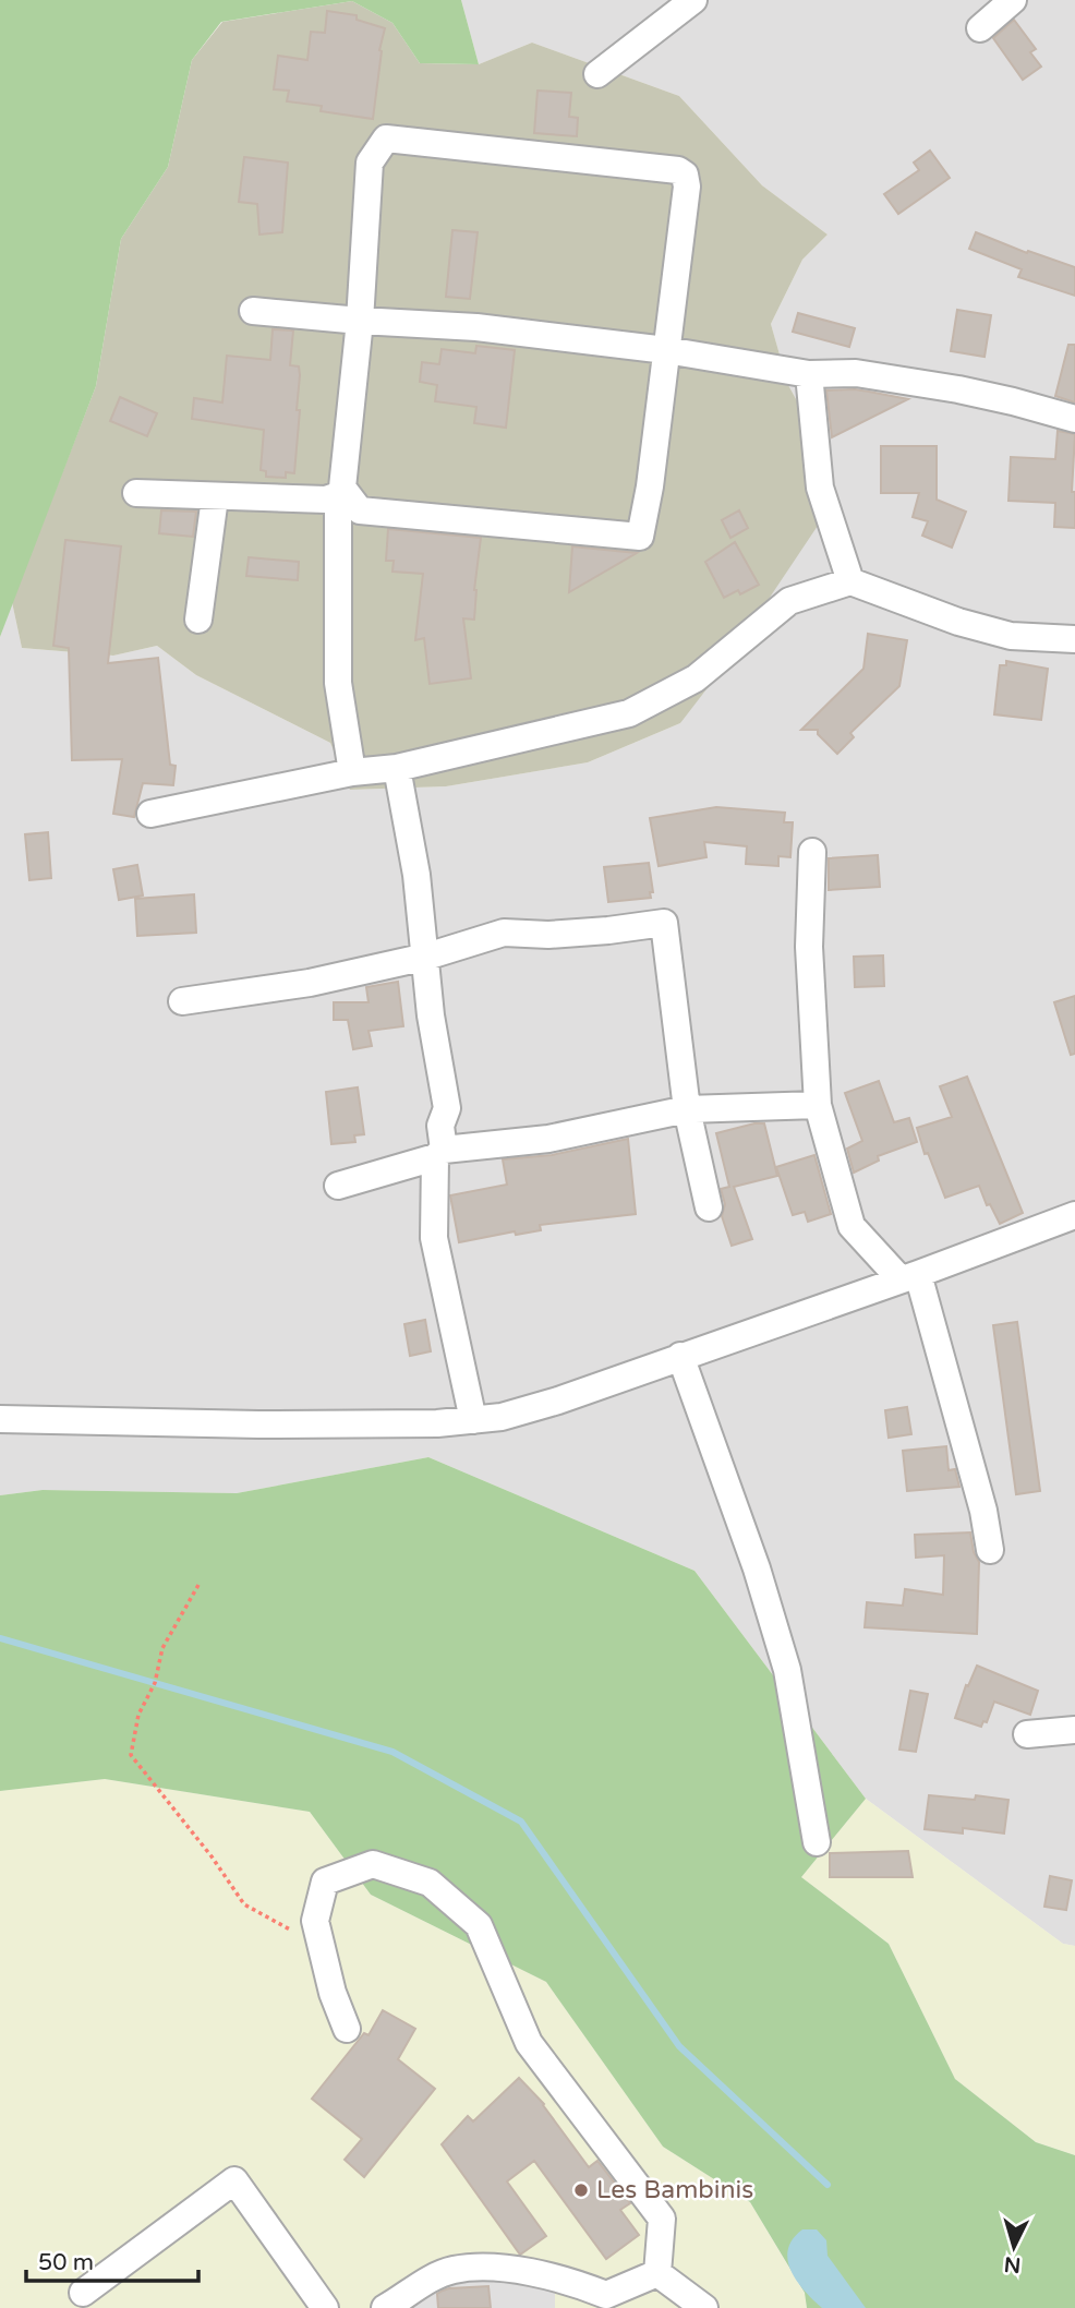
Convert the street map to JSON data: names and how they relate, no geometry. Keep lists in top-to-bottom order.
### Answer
{
  "places": ["Les Bambinis"],
  "scale_bar": "50 m",
  "north": "bottom"
}
